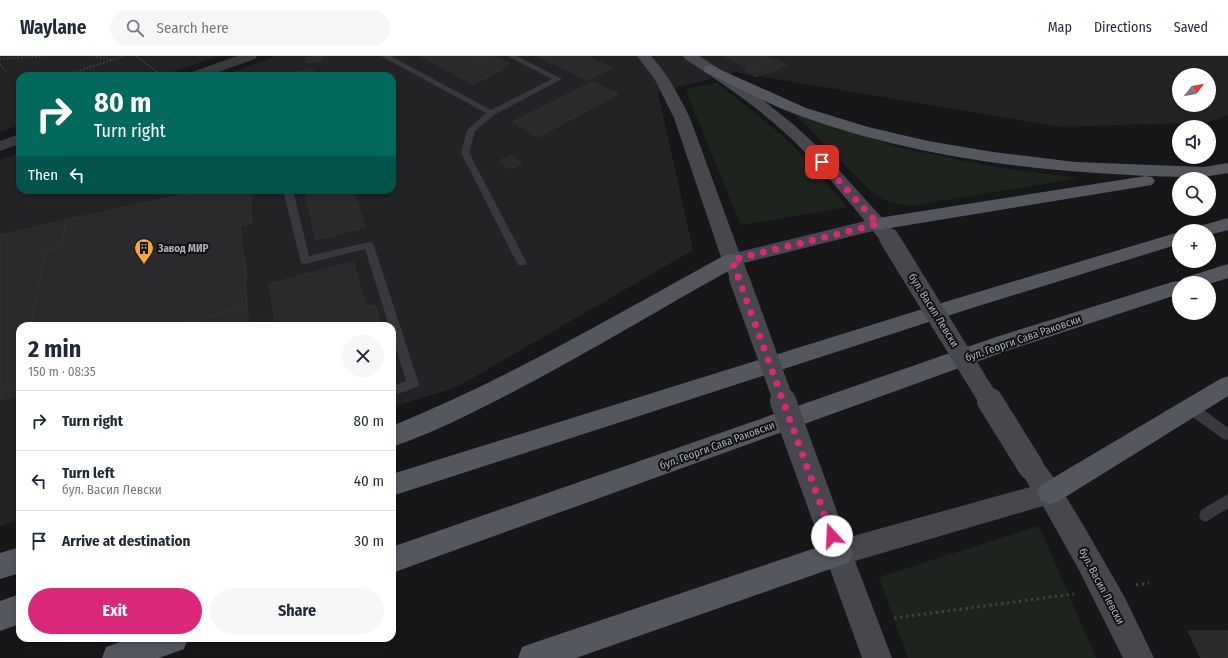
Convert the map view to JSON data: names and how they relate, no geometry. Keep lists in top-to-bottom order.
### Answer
{
  "streets": {
    "main road": ["бул. Васил Левски", "бул. Георги Сава Раковски"]
  },
  "places": {
    "building": ["Завод МИР"]
  },
  "north": "top right",
  "page": {
    "header": "Waylane",
    "search": "Search here",
    "nav": ["Map", "Directions", "Saved"],
    "map_buttons": ["+", "−"],
    "turn": ["80 m", "Turn right"],
    "then": "Then",
    "heading": ["2 min", "150 m · 08:35"],
    "list": [
      {
        "name": "Turn right",
        "value": "80 m"
      },
      {
        "name": "Turn left",
        "note": "бул. Васил Левски",
        "value": "40 m"
      },
      {
        "name": "Arrive at destination",
        "value": "30 m"
      }
    ],
    "buttons": ["Exit", "Share"]
  }
}
